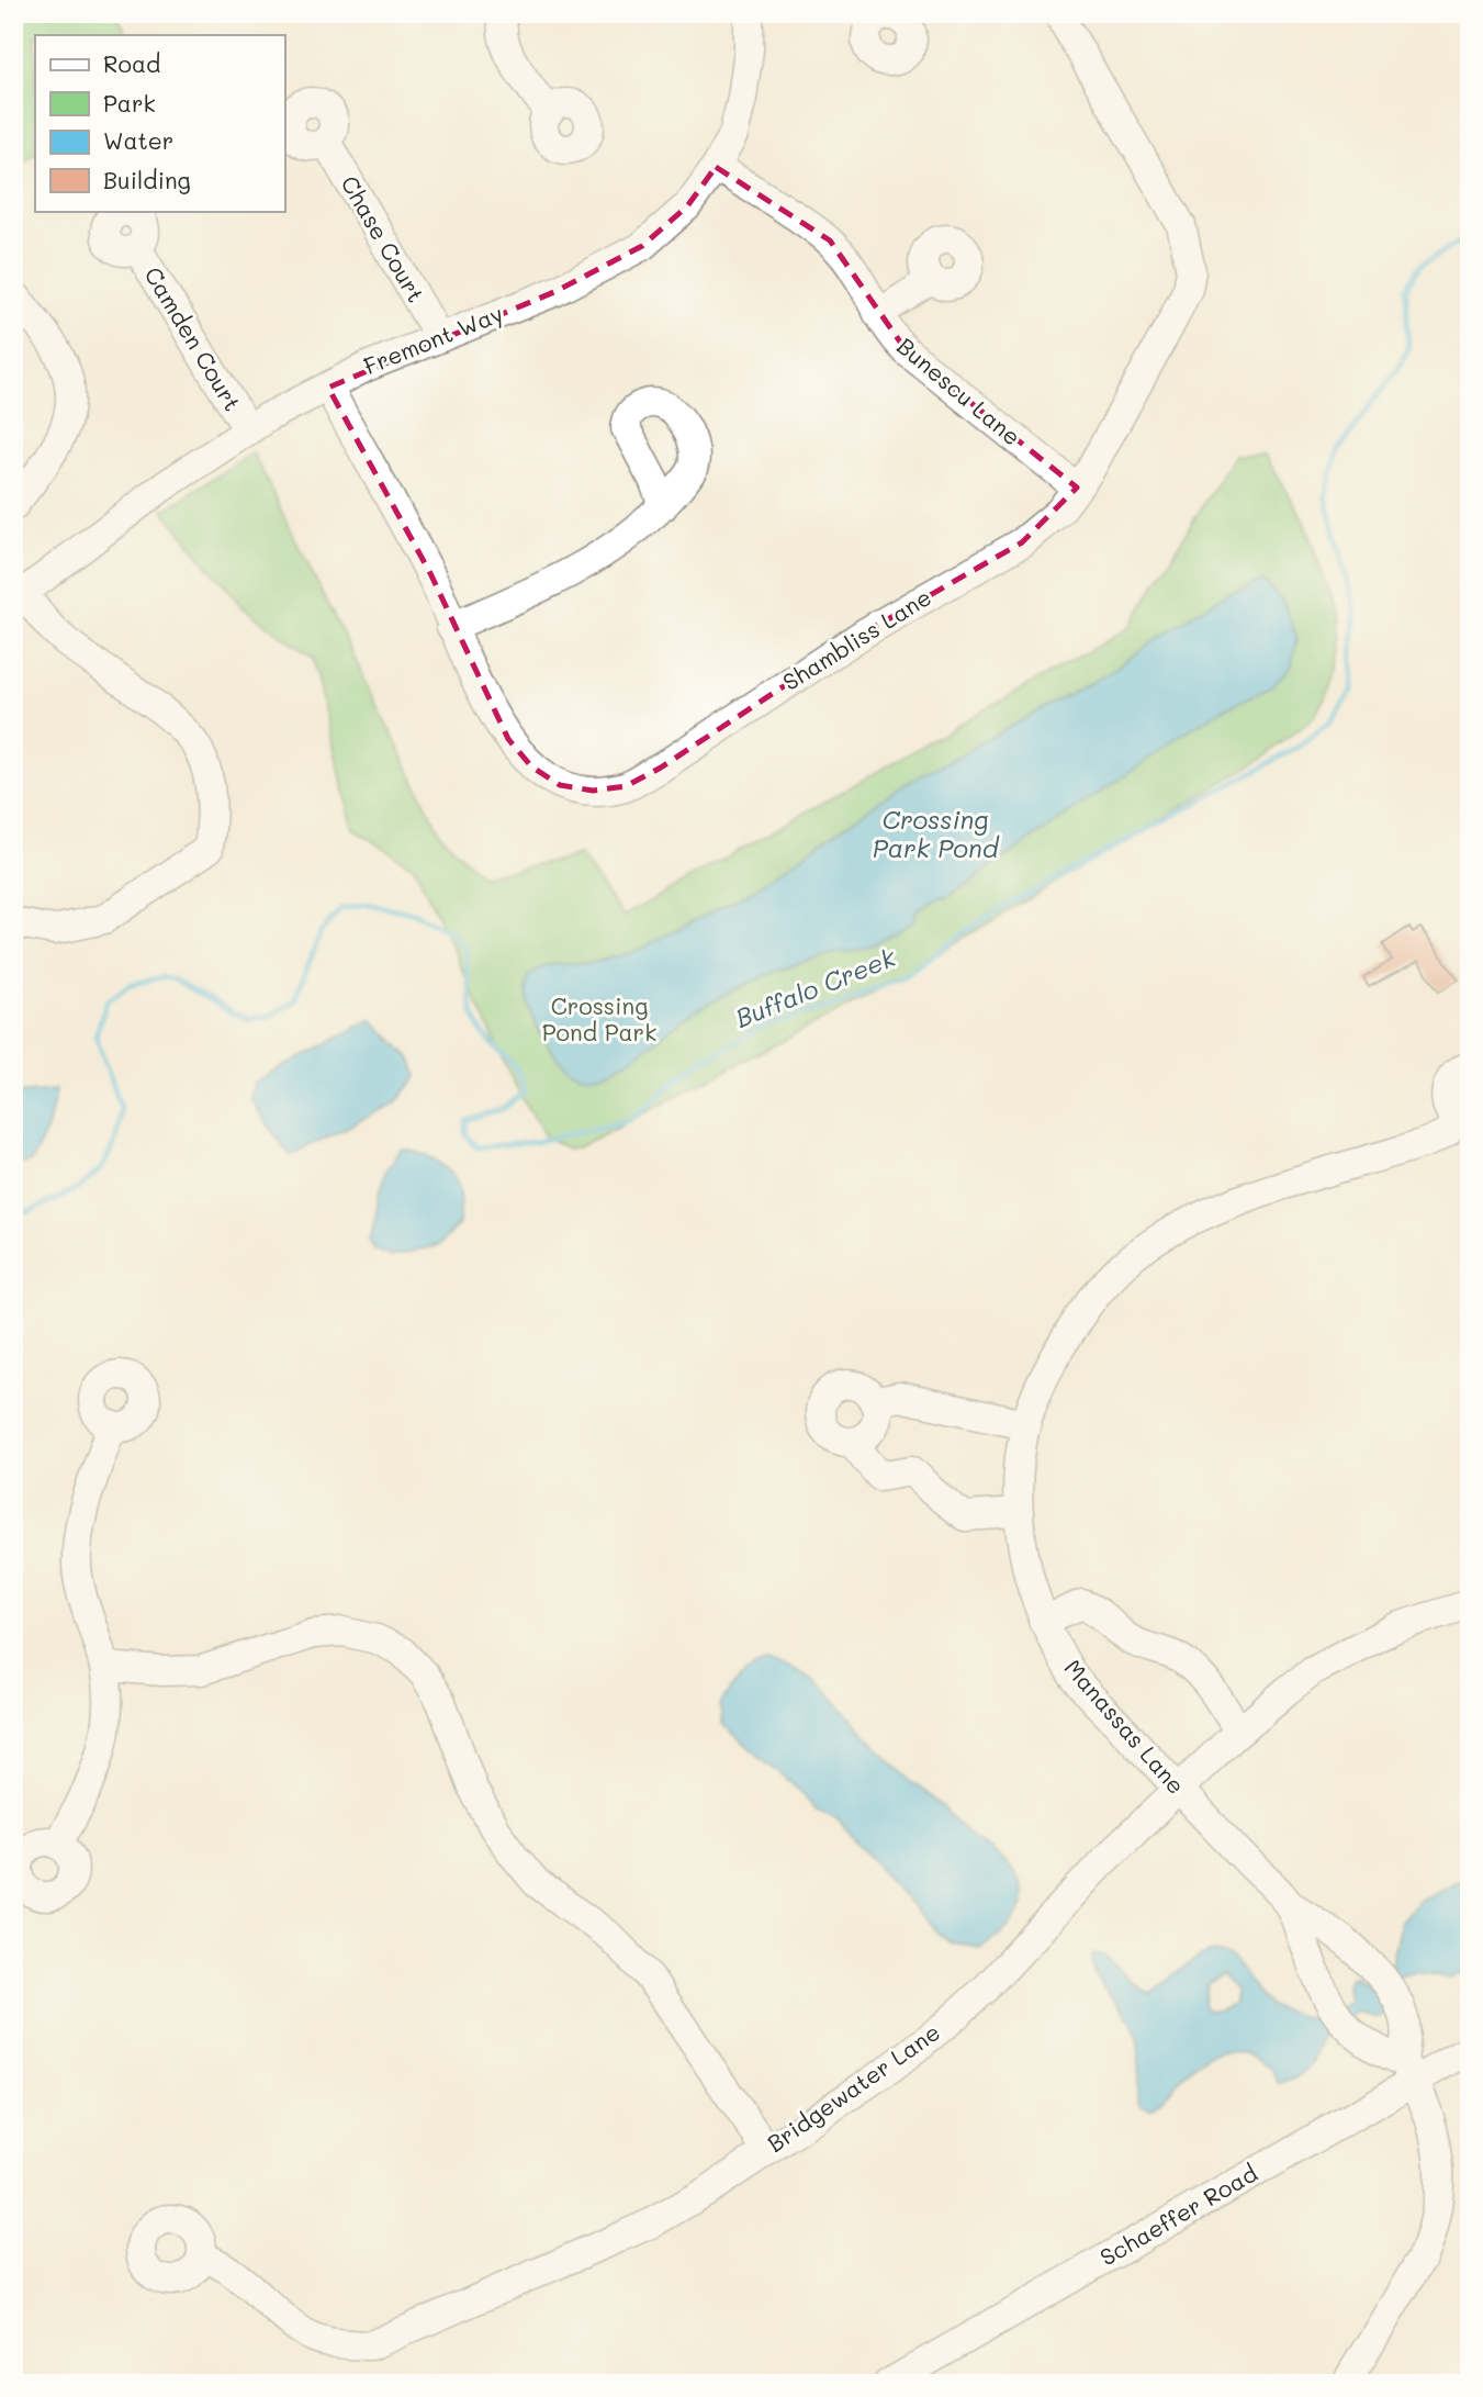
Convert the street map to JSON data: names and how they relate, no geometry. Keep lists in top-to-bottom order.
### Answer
{
  "streets": {
    "street": [
      "Chase Court",
      "Camden Court",
      "Fremont Way",
      "Bunescu Lane",
      "Shambliss Lane",
      "Manassas Lane",
      "Bridgewater Lane",
      "Schaeffer Road"
    ]
  },
  "crossings": [
    ["Chase Court", "Fremont Way"],
    ["Camden Court", "Fremont Way"],
    ["Fremont Way", "Bunescu Lane"],
    ["Fremont Way", "Shambliss Lane"],
    ["Bunescu Lane", "Shambliss Lane"],
    ["Manassas Lane", "Bridgewater Lane"],
    ["Manassas Lane", "Schaeffer Road"]
  ],
  "water": ["Crossing Park Pond", "Buffalo Creek"],
  "parks": ["Crossing Pond Park"],
  "legend": [
    "Road",
    "Park",
    "Water",
    "Building"
  ]
}
